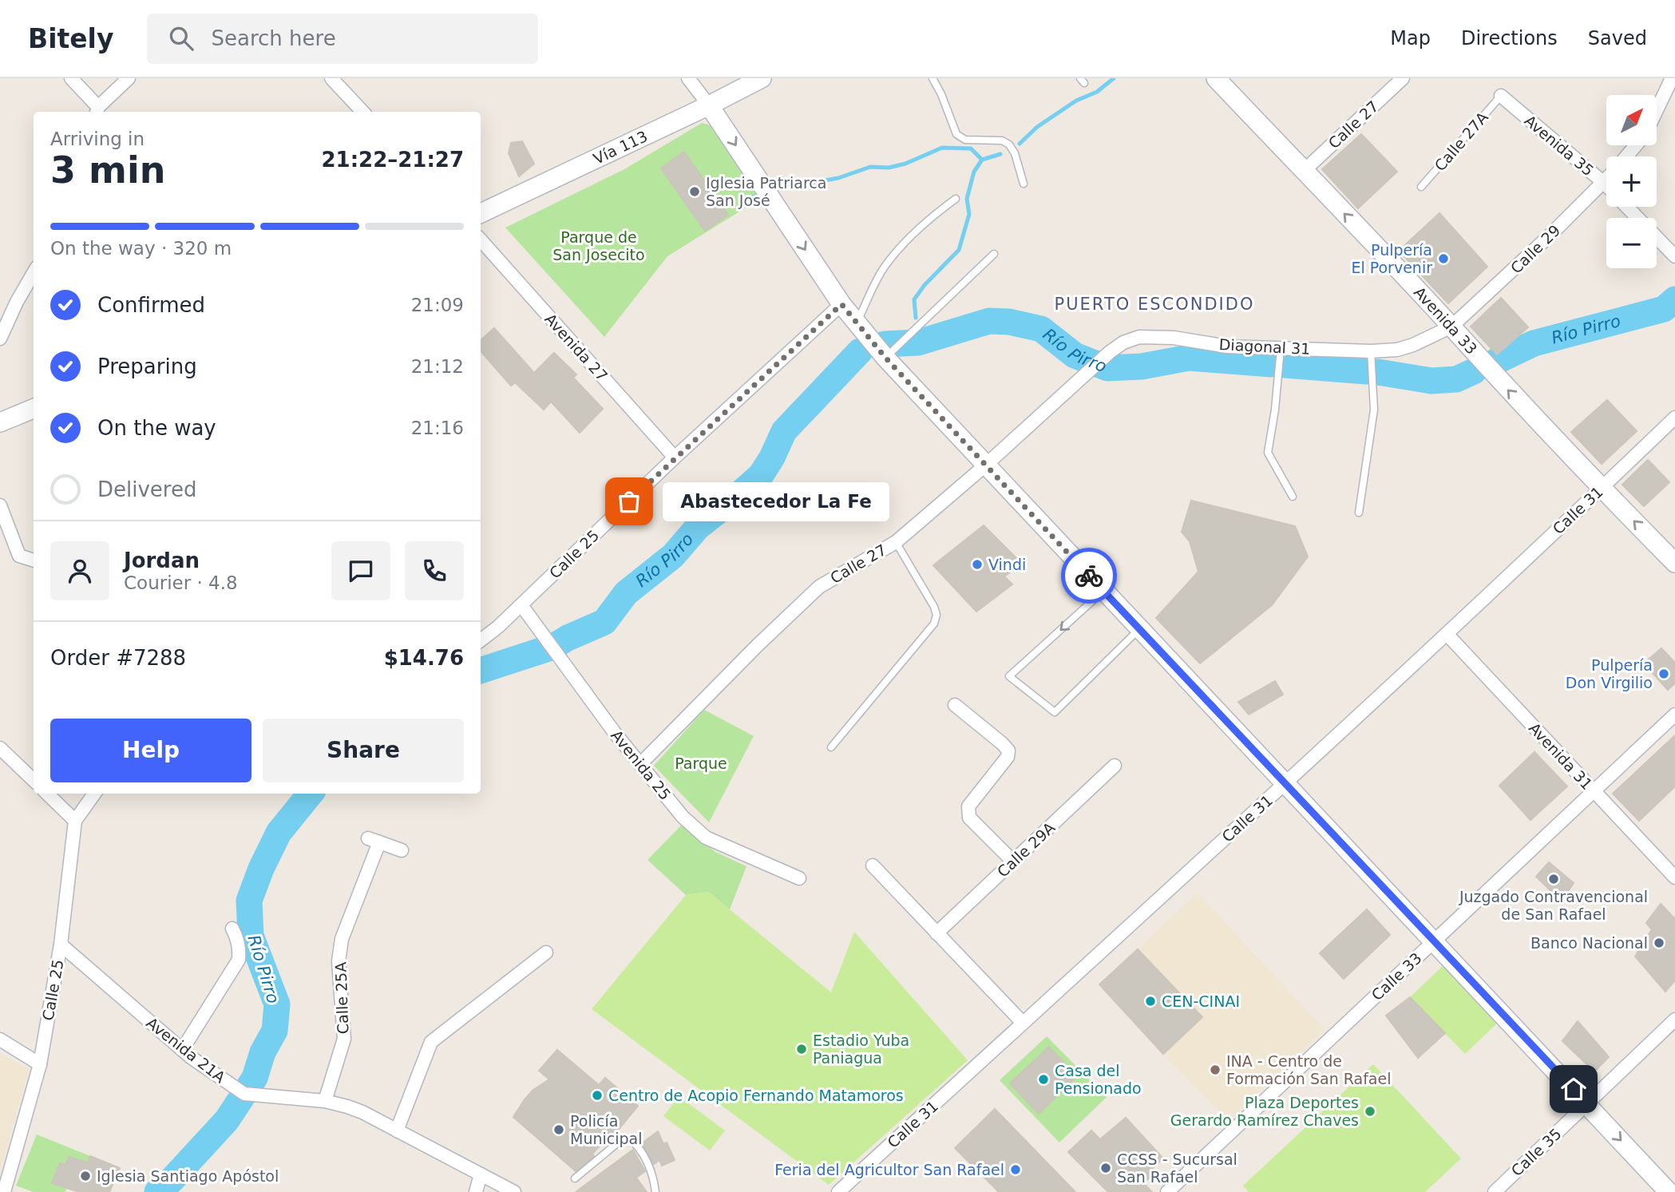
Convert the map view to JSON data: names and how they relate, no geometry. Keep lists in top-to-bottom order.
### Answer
{
  "streets": {
    "main road": ["Vía 113", "Avenida 33"],
    "street": [
      "Calle 27",
      "Avenida 35",
      "Calle 29",
      "Diagonal 31",
      "Avenida 27",
      "Calle 31",
      "Calle 25",
      "Avenida 31",
      "Avenida 25",
      "Calle 29A",
      "Calle 33",
      "Calle 25A",
      "Avenida 21A",
      "Calle 35"
    ],
    "lane": ["Calle 27A"]
  },
  "crossings": [
    ["Calle 27", "Avenida 33"],
    ["Calle 27", "Diagonal 31"],
    ["Calle 27", "Avenida 25"],
    ["Calle 27A", "Avenida 35"],
    ["Avenida 35", "Calle 29"],
    ["Calle 29", "Avenida 33"],
    ["Calle 29", "Diagonal 31"],
    ["Avenida 33", "Diagonal 31"],
    ["Avenida 33", "Calle 31"],
    ["Avenida 27", "Calle 25"],
    ["Calle 31", "Avenida 31"],
    ["Calle 25", "Avenida 25"],
    ["Calle 25", "Avenida 21A"],
    ["Avenida 31", "Calle 33"],
    ["Calle 25A", "Avenida 21A"]
  ],
  "one_way": ["Avenida 33"],
  "districts": ["PUERTO ESCONDIDO"],
  "water": ["Río Pirro"],
  "parks": ["Parque de San Josecito", "Parque"],
  "places": [
    "Iglesia Patriarca San José",
    "Pulpería El Porvenir",
    "Abastecedor La Fe",
    "Vindi",
    "Pulpería Don Virgilio",
    "Juzgado Contravencional de San Rafael",
    "Banco Nacional",
    "CEN-CINAI",
    "Estadio Yuba Paniagua",
    "INA - Centro de Formación San Rafael",
    "Casa del Pensionado",
    "Centro de Acopio Fernando Matamoros",
    "Plaza Deportes Gerardo Ramírez Chaves",
    "Policía Municipal",
    "CCSS - Sucursal San Rafael",
    "Feria del Agricultor San Rafael",
    "Iglesia Santiago Apóstol"
  ],
  "north": "top right",
  "page": {
    "header": "Bitely",
    "search": "Search here",
    "nav": ["Map", "Directions", "Saved"],
    "map_buttons": ["+", "−"],
    "heading": ["3 min", "Arriving in", "21:22–21:27"],
    "panel": [
      "Jordan",
      "Courier · 4.8",
      "Order #7288",
      "$14.76"
    ],
    "bar": "On the way · 320 m",
    "list": [
      ["Confirmed", "21:09"],
      ["Preparing", "21:12"],
      ["On the way", "21:16"],
      "Delivered"
    ],
    "bubble": "Abastecedor La Fe",
    "buttons": ["Help", "Share"]
  }
}
